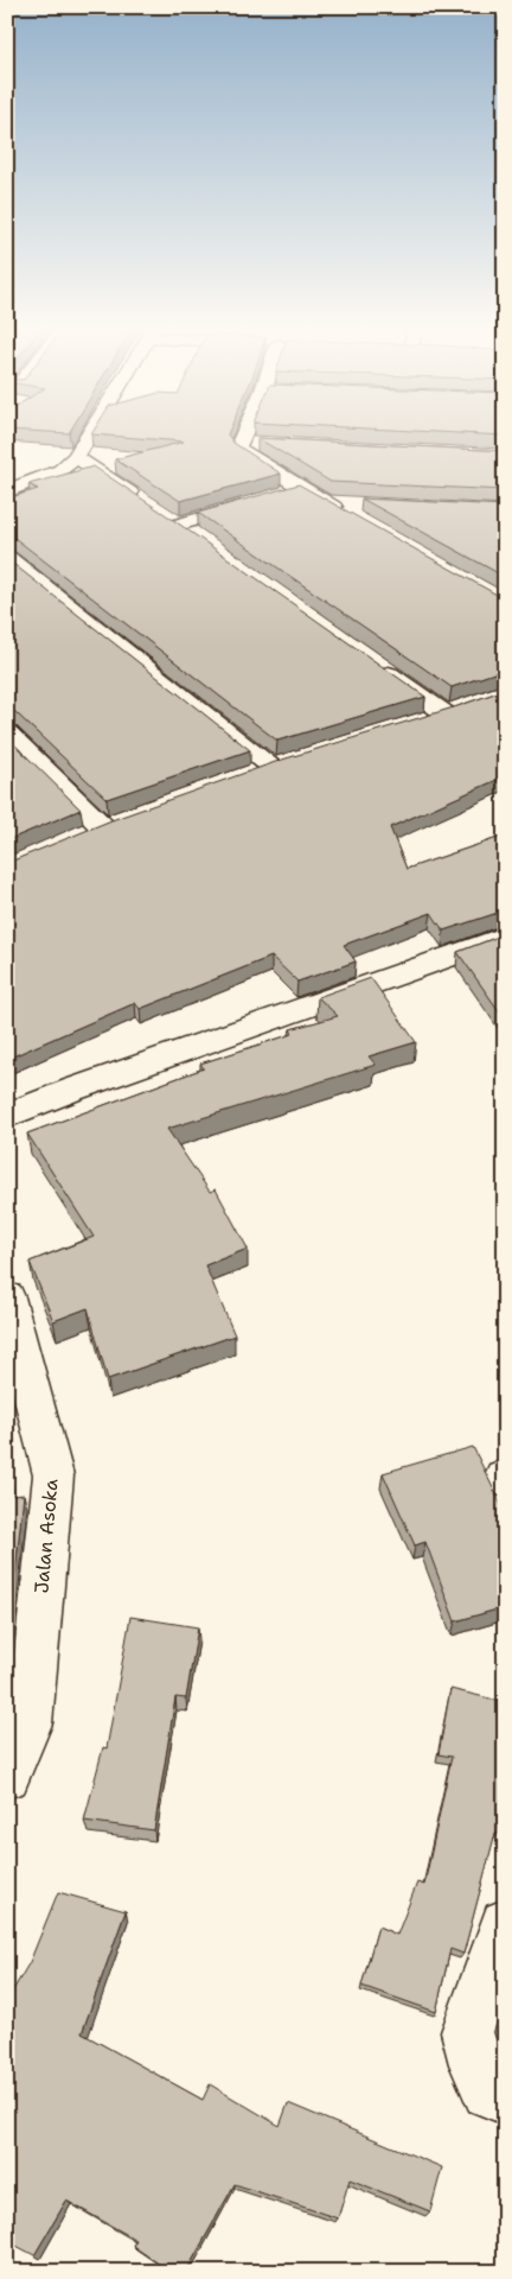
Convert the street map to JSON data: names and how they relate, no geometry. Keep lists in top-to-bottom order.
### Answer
{
  "streets": {
    "street": ["Jalan Asoka"]
  }
}
